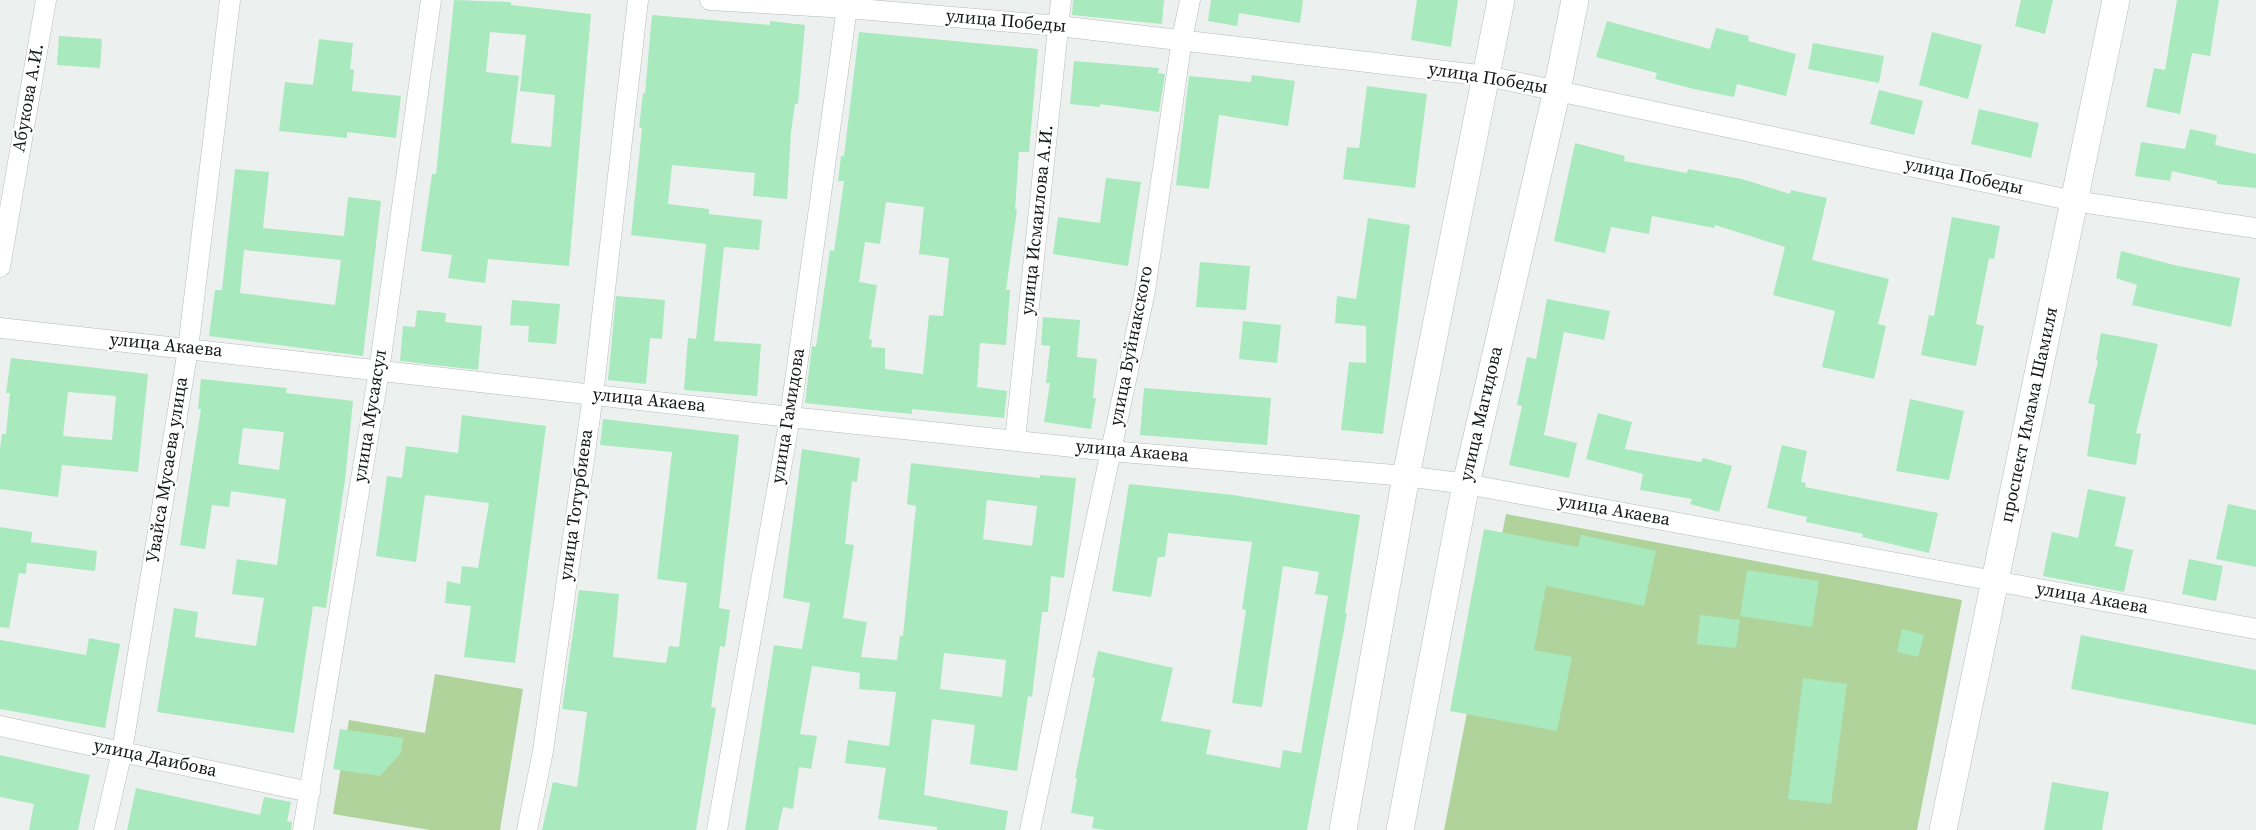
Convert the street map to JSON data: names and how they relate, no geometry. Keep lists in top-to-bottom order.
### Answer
{
  "streets": {
    "main road": ["улица Магидова", "проспект Имама Шамиля"],
    "street": [
      "улица Победы",
      "Абукова А.И.",
      "улица Исмаилова А.И.",
      "улица Акаева",
      "улица Буйнакского",
      "улица Мусаясул",
      "улица Гамидова",
      "Увайса Мусаева улица",
      "улица Тотурбиева",
      "улица Даибова"
    ]
  },
  "crossings": [
    ["улица Победы", "улица Исмаилова А.И."],
    ["улица Победы", "улица Буйнакского"],
    ["улица Победы", "улица Магидова"],
    ["улица Победы", "проспект Имама Шамиля"],
    ["улица Победы", "улица Гамидова"],
    ["улица Исмаилова А.И.", "улица Акаева"],
    ["улица Акаева", "улица Буйнакского"],
    ["улица Акаева", "улица Магидова"],
    ["улица Акаева", "проспект Имама Шамиля"],
    ["улица Акаева", "улица Мусаясул"],
    ["улица Акаева", "улица Гамидова"],
    ["улица Акаева", "Увайса Мусаева улица"],
    ["улица Акаева", "улица Тотурбиева"],
    ["улица Мусаясул", "улица Даибова"],
    ["Увайса Мусаева улица", "улица Даибова"]
  ]
}
